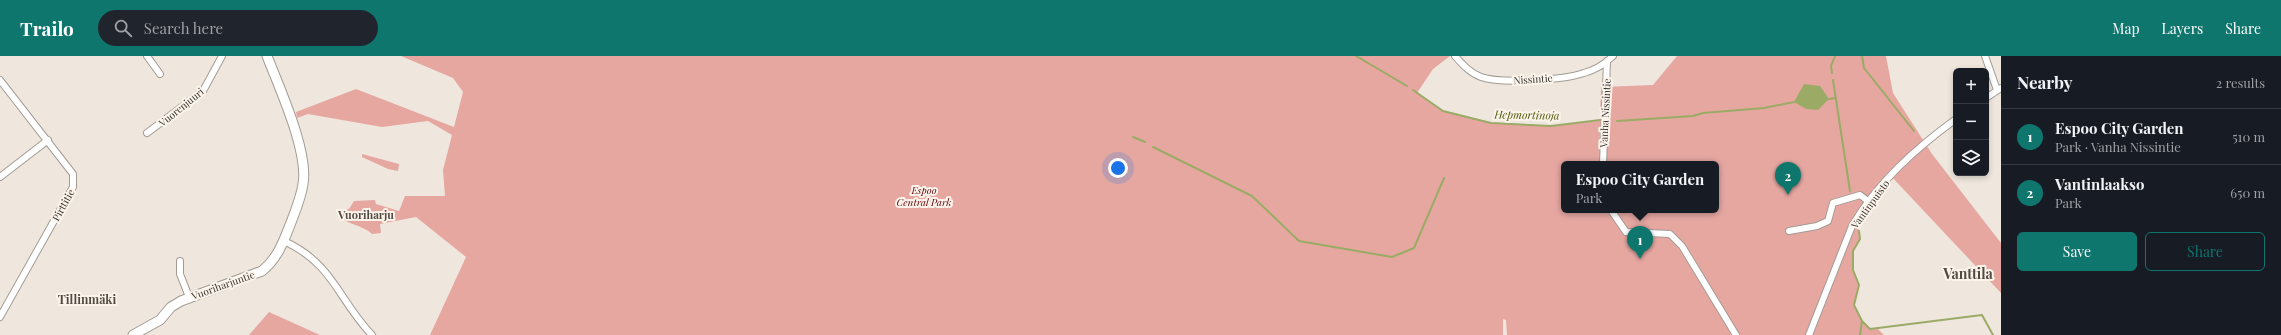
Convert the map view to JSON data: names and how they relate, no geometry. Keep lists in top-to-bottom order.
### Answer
{
  "streets": {
    "street": [
      "Nissintie",
      "Vuorenjuuri",
      "Vanha Nissintie",
      "Vantinpuisto",
      "Pirttitie",
      "Vuoriharjuntie"
    ]
  },
  "crossings": [
    ["Nissintie", "Vanha Nissintie"]
  ],
  "districts": ["Vuoriharju", "Vanttila", "Tillinmäki"],
  "water": ["Hepmortinoja"],
  "parks": ["Espoo Central Park"],
  "page": {
    "header": "Trailo",
    "search": "Search here",
    "nav": ["Map", "Layers", "Share"],
    "heading": ["Nearby", "2 results"],
    "map_buttons": ["+", "−"],
    "list": [
      {
        "mark": "1",
        "name": "Espoo City Garden",
        "note": "Park · Vanha Nissintie",
        "value": "510 m"
      },
      {
        "mark": "2",
        "name": "Vantinlaakso",
        "note": "Park",
        "value": "650 m"
      }
    ],
    "popup": ["Espoo City Garden", "Park"],
    "pins": ["2", "1"],
    "buttons": ["Save", "Share"]
  }
}
